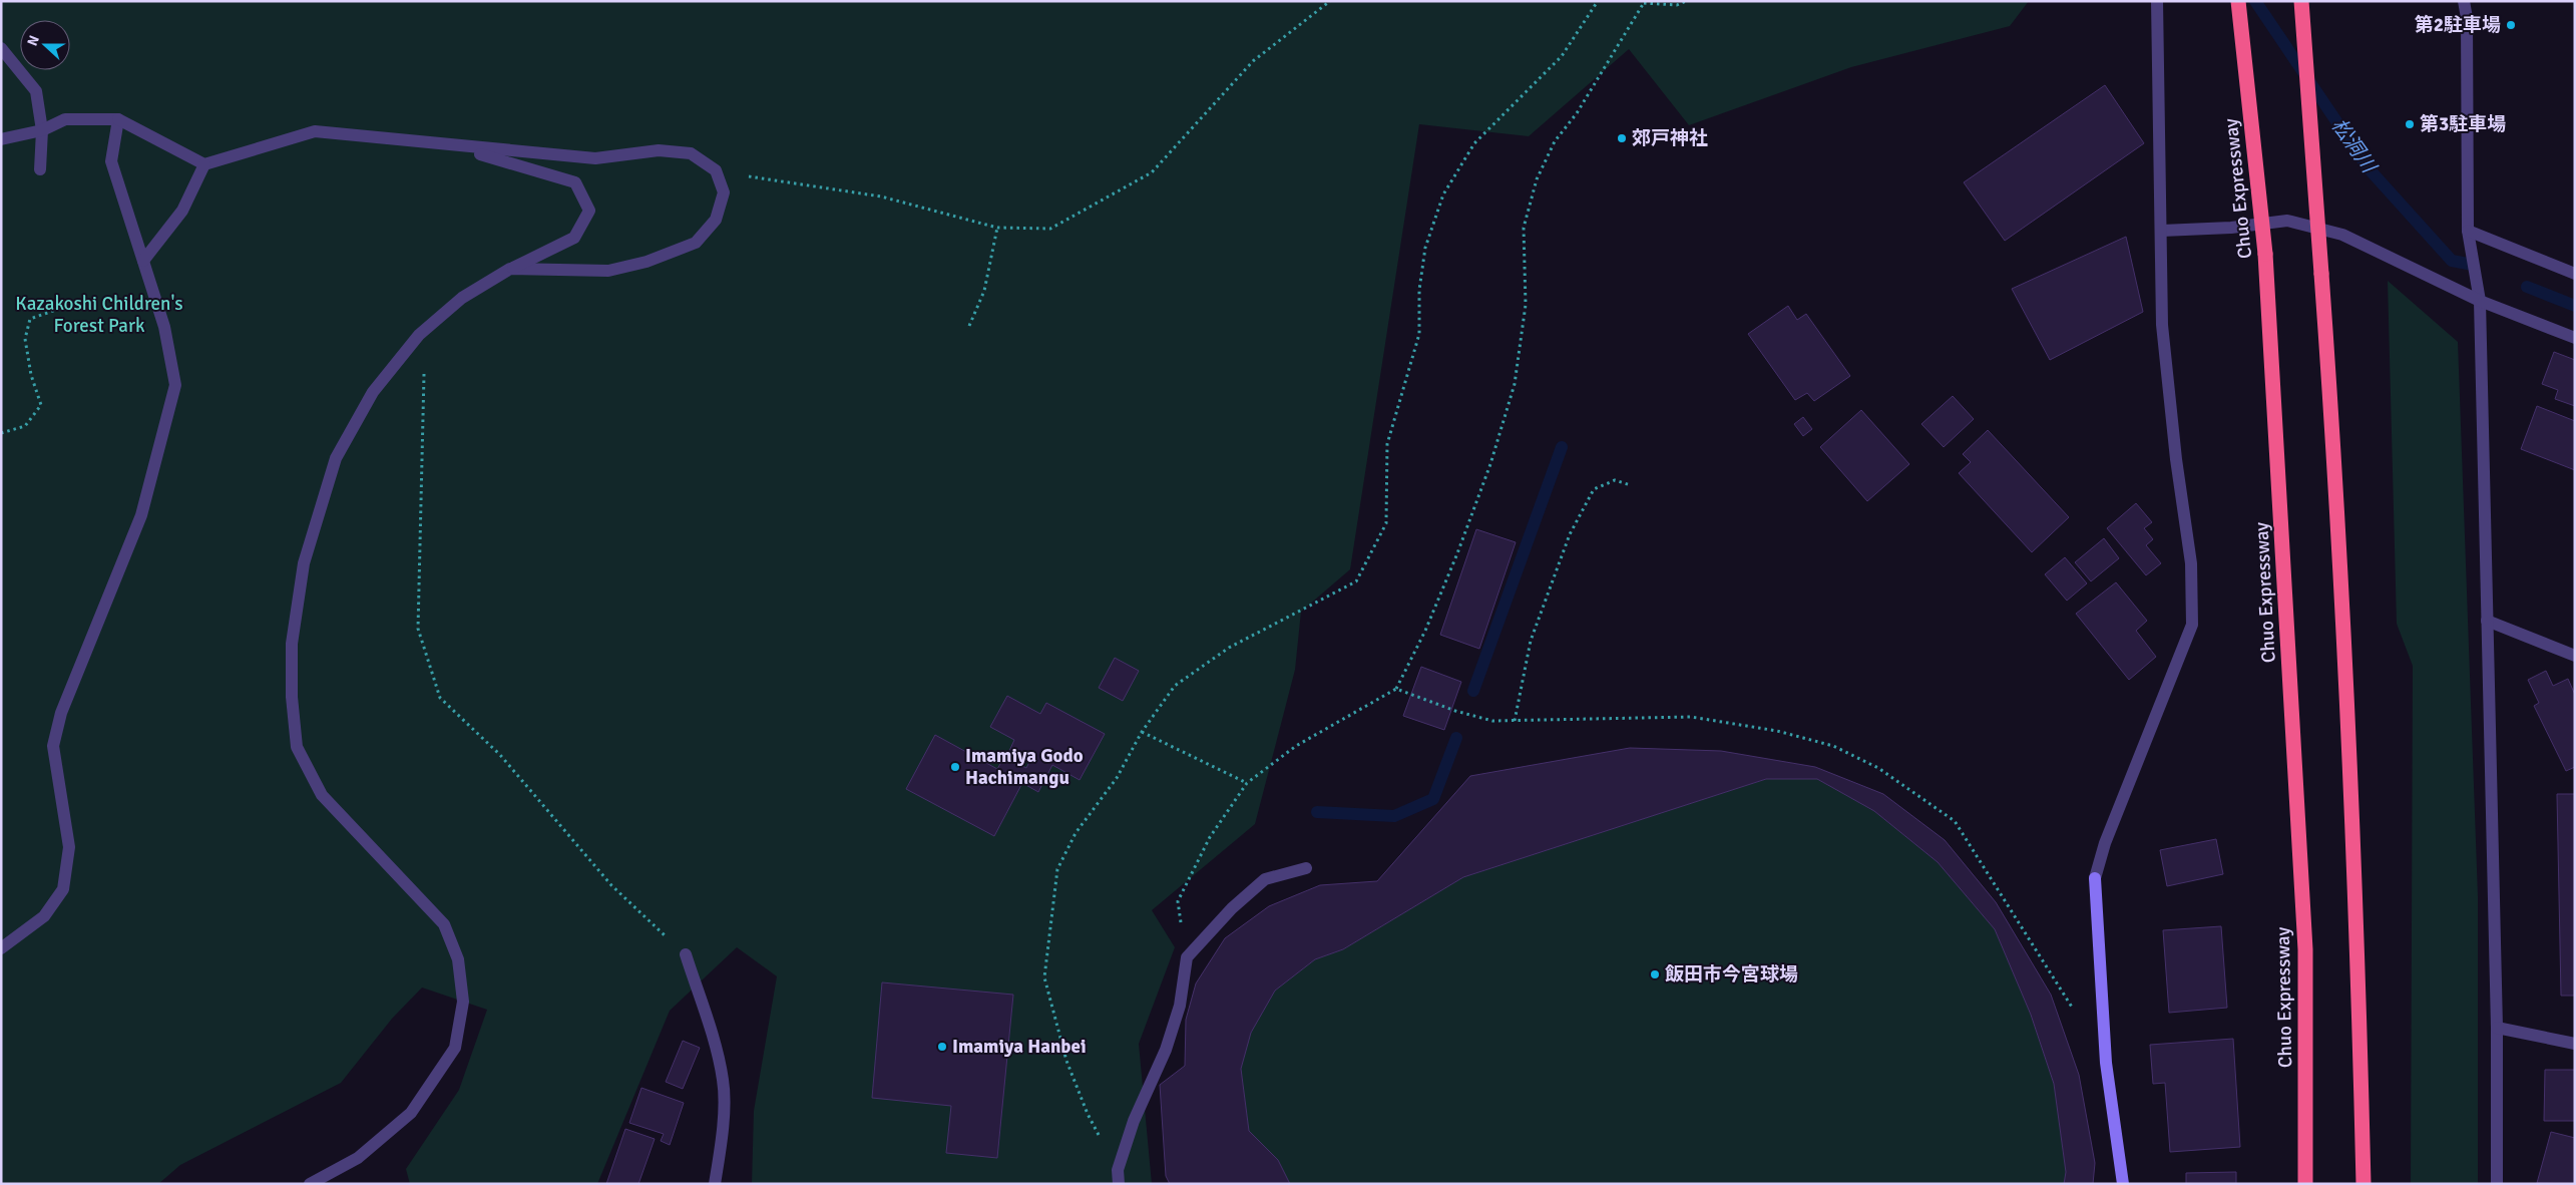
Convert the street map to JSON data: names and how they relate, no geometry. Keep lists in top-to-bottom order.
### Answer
{
  "streets": {
    "highway": ["Chuo Expressway"]
  },
  "water": ["松洞川"],
  "parks": ["Kazakoshi Children's Forest Park"],
  "places": [
    "第2駐車場",
    "第3駐車場",
    "郊戸神社",
    "Imamiya Godo Hachimangu",
    "飯田市今宮球場",
    "Imamiya Hanbei"
  ],
  "north": "left"
}
